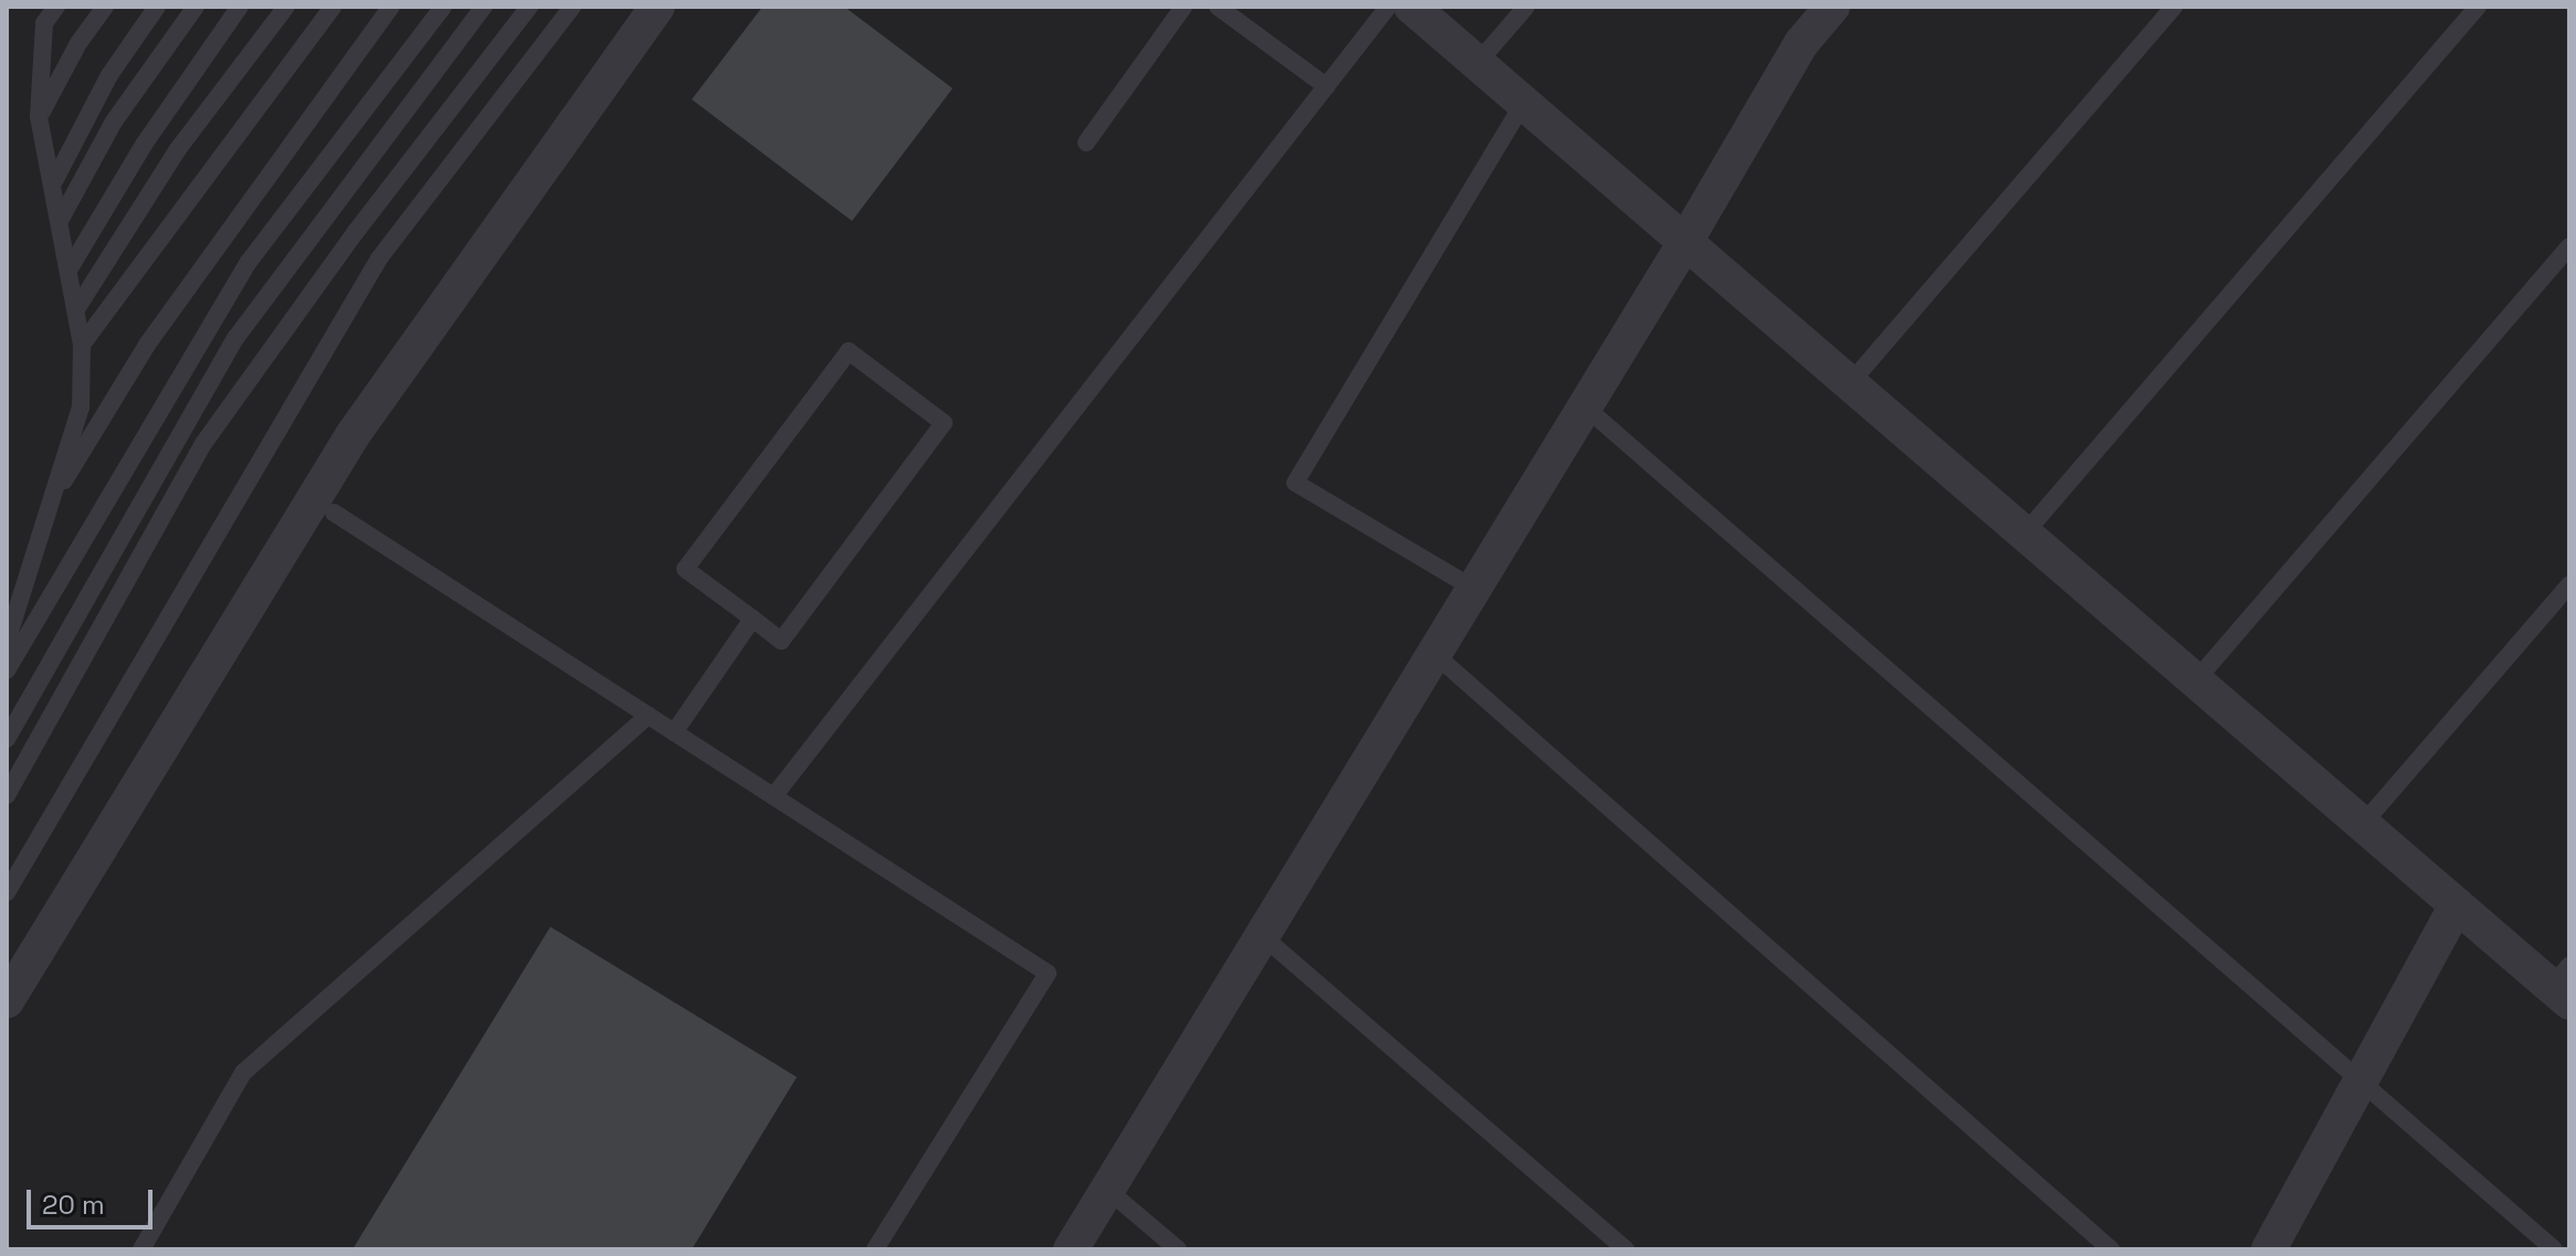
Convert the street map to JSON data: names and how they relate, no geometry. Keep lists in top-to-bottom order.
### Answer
{
  "scale_bar": "20 m"
}
